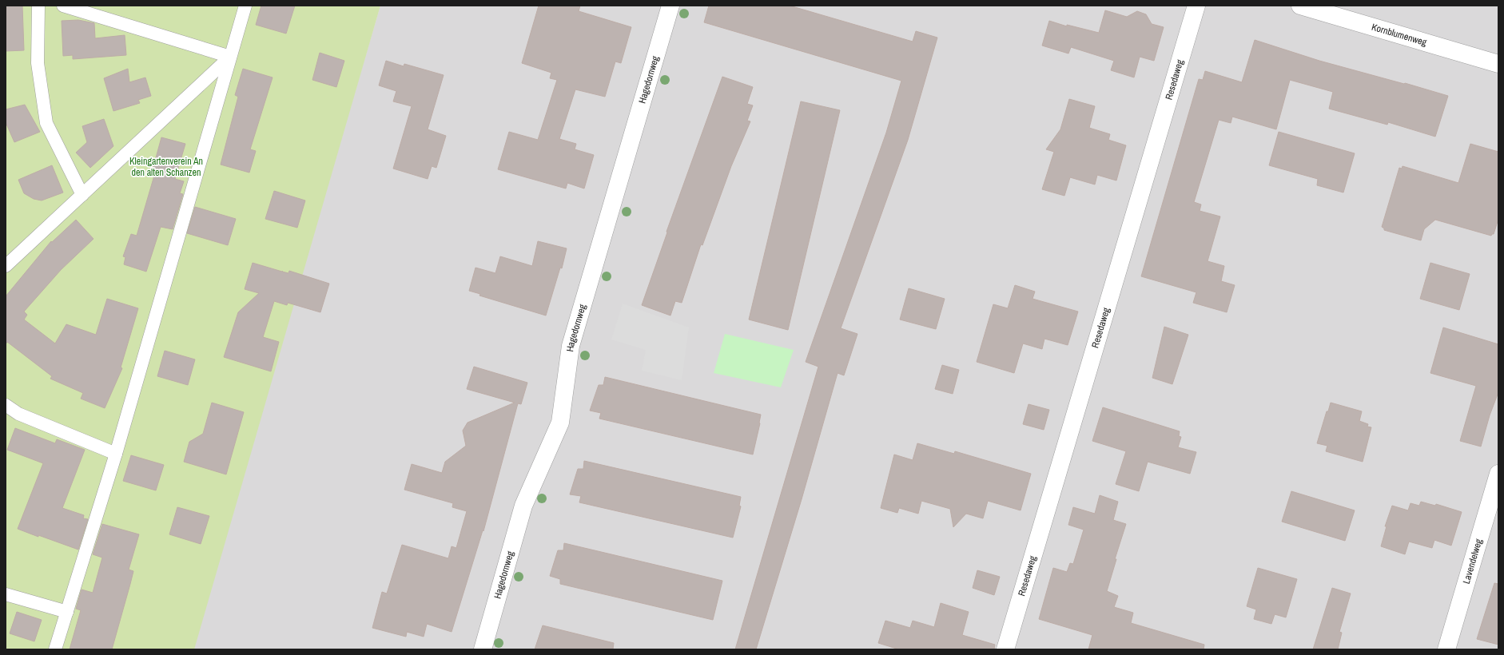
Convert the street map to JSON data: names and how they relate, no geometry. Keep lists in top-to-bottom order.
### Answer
{
  "streets": {
    "street": [
      "Kornblumenweg",
      "Resedaweg",
      "Hagedornweg",
      "Lavendelweg"
    ]
  },
  "parks": ["Kleingartenverein An den alten Schanzen"]
}
